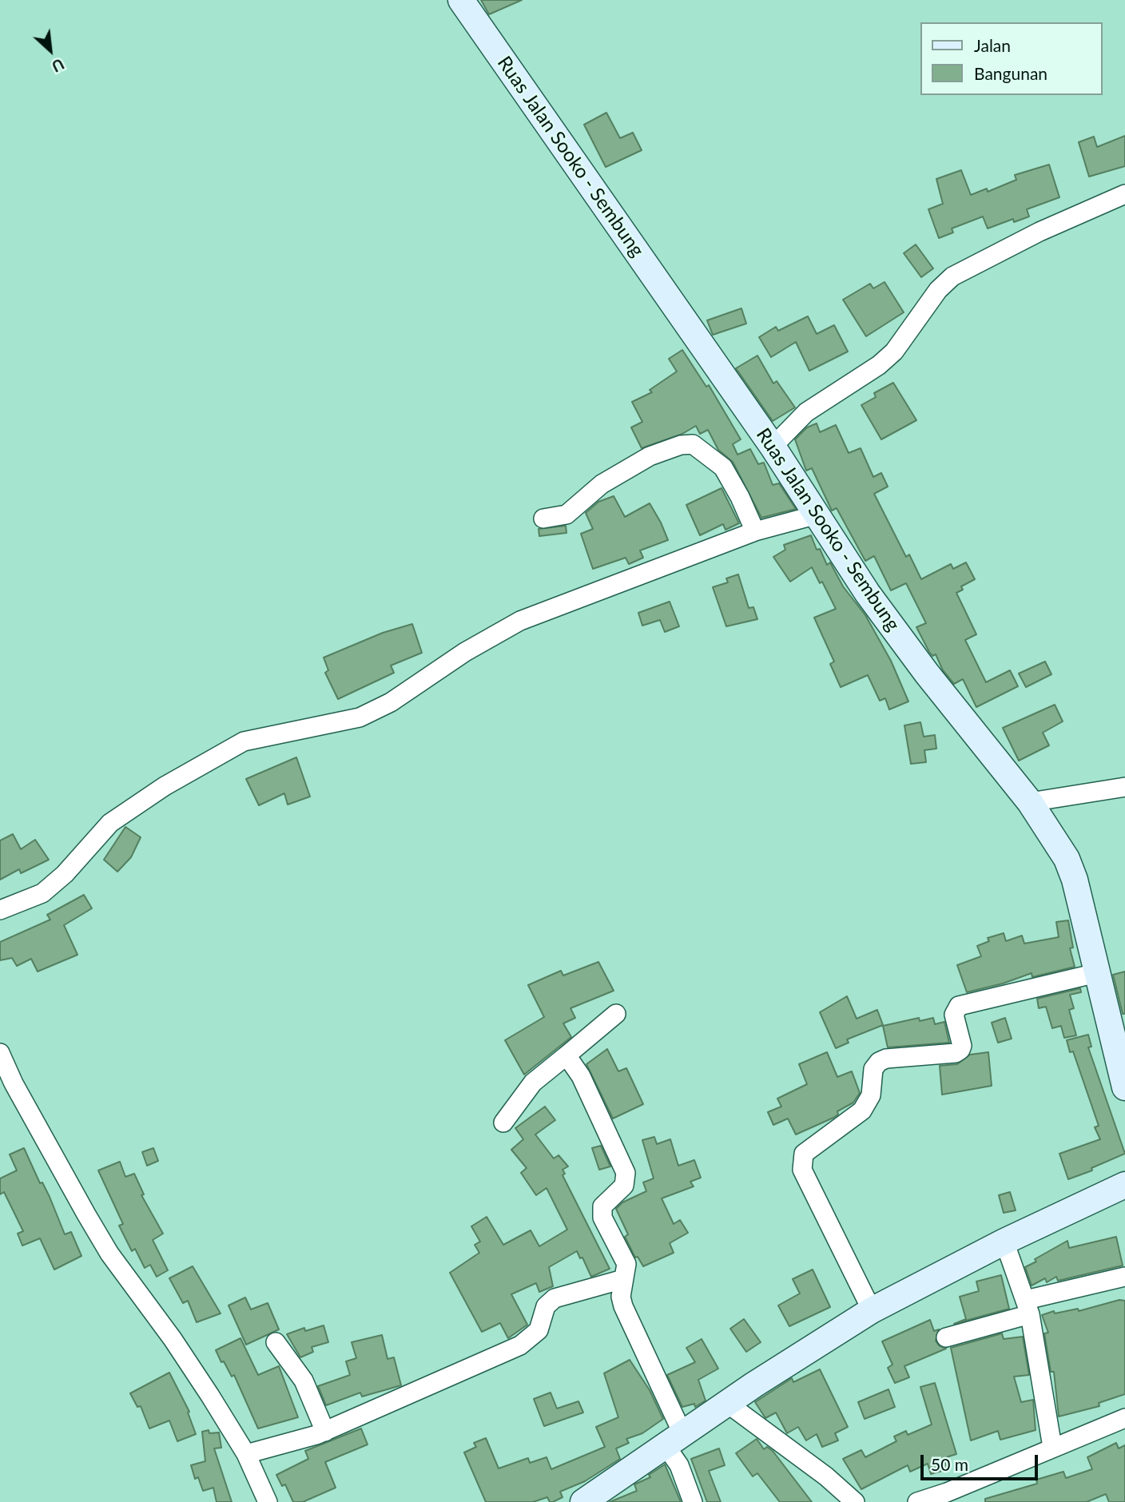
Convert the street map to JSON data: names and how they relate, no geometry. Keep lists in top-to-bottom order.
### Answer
{
  "streets": {
    "main road": ["Ruas Jalan Sooko - Sembung"]
  },
  "legend": ["Jalan", "Bangunan"],
  "scale_bar": "50 m",
  "north": "bottom right"
}
